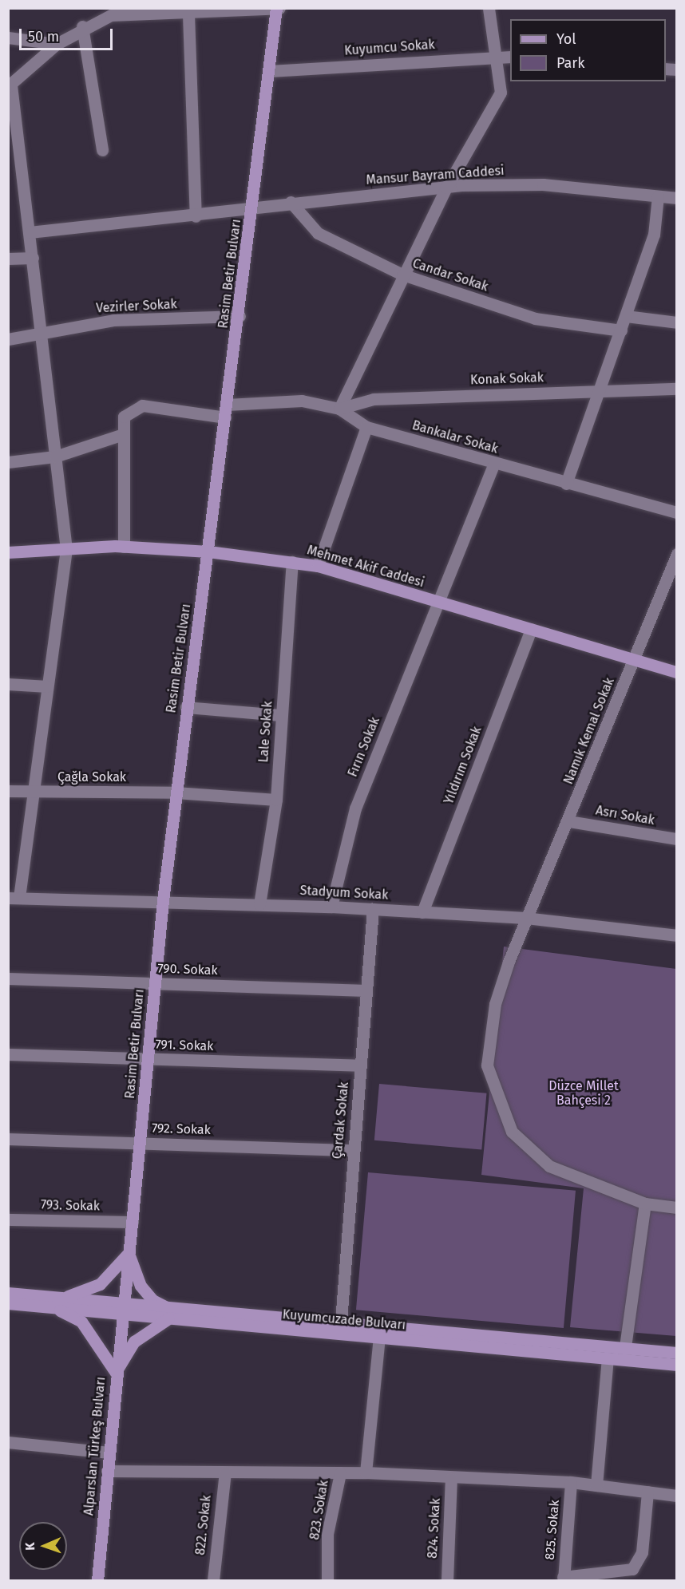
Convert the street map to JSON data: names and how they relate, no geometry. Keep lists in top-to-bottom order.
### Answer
{
  "streets": {
    "main road": [
      "Rasim Betir Bulvarı",
      "Mehmet Akif Caddesi",
      "Kuyumcuzade Bulvarı",
      "Alparslan Türkeş Bulvarı"
    ],
    "street": [
      "Kuyumcu Sokak",
      "Mansur Bayram Caddesi",
      "Candar Sokak",
      "Vezirler Sokak",
      "Konak Sokak",
      "Bankalar Sokak",
      "Namık Kemal Sokak",
      "Lale Sokak",
      "Fırın Sokak",
      "Yıldırım Sokak",
      "Çağla Sokak",
      "Asrı Sokak",
      "Stadyum Sokak",
      "790. Sokak",
      "791. Sokak",
      "Çardak Sokak",
      "792. Sokak",
      "793. Sokak",
      "823. Sokak",
      "822. Sokak",
      "824. Sokak",
      "825. Sokak"
    ]
  },
  "crossings": [
    ["Kuyumcu Sokak", "Rasim Betir Bulvarı"],
    ["Mansur Bayram Caddesi", "Rasim Betir Bulvarı"],
    ["Mansur Bayram Caddesi", "Candar Sokak"],
    ["Rasim Betir Bulvarı", "Vezirler Sokak"],
    ["Rasim Betir Bulvarı", "Bankalar Sokak"],
    ["Rasim Betir Bulvarı", "Mehmet Akif Caddesi"],
    ["Rasim Betir Bulvarı", "Çağla Sokak"],
    ["Rasim Betir Bulvarı", "Stadyum Sokak"],
    ["Rasim Betir Bulvarı", "790. Sokak"],
    ["Rasim Betir Bulvarı", "791. Sokak"],
    ["Rasim Betir Bulvarı", "792. Sokak"],
    ["Rasim Betir Bulvarı", "793. Sokak"],
    ["Rasim Betir Bulvarı", "Kuyumcuzade Bulvarı"],
    ["Rasim Betir Bulvarı", "Alparslan Türkeş Bulvarı"],
    ["Konak Sokak", "Bankalar Sokak"],
    ["Bankalar Sokak", "Fırın Sokak"],
    ["Mehmet Akif Caddesi", "Namık Kemal Sokak"],
    ["Mehmet Akif Caddesi", "Lale Sokak"],
    ["Mehmet Akif Caddesi", "Fırın Sokak"],
    ["Mehmet Akif Caddesi", "Yıldırım Sokak"],
    ["Namık Kemal Sokak", "Asrı Sokak"],
    ["Namık Kemal Sokak", "Stadyum Sokak"],
    ["Lale Sokak", "Çağla Sokak"],
    ["Lale Sokak", "Stadyum Sokak"],
    ["Fırın Sokak", "Stadyum Sokak"],
    ["Yıldırım Sokak", "Stadyum Sokak"],
    ["Stadyum Sokak", "Çardak Sokak"],
    ["790. Sokak", "Çardak Sokak"],
    ["791. Sokak", "Çardak Sokak"],
    ["Çardak Sokak", "792. Sokak"],
    ["Çardak Sokak", "Kuyumcuzade Bulvarı"],
    ["Kuyumcuzade Bulvarı", "Alparslan Türkeş Bulvarı"]
  ],
  "parks": ["Düzce Millet Bahçesi 2"],
  "legend": ["Yol", "Park"],
  "scale_bar": "50 m",
  "north": "left"
}
